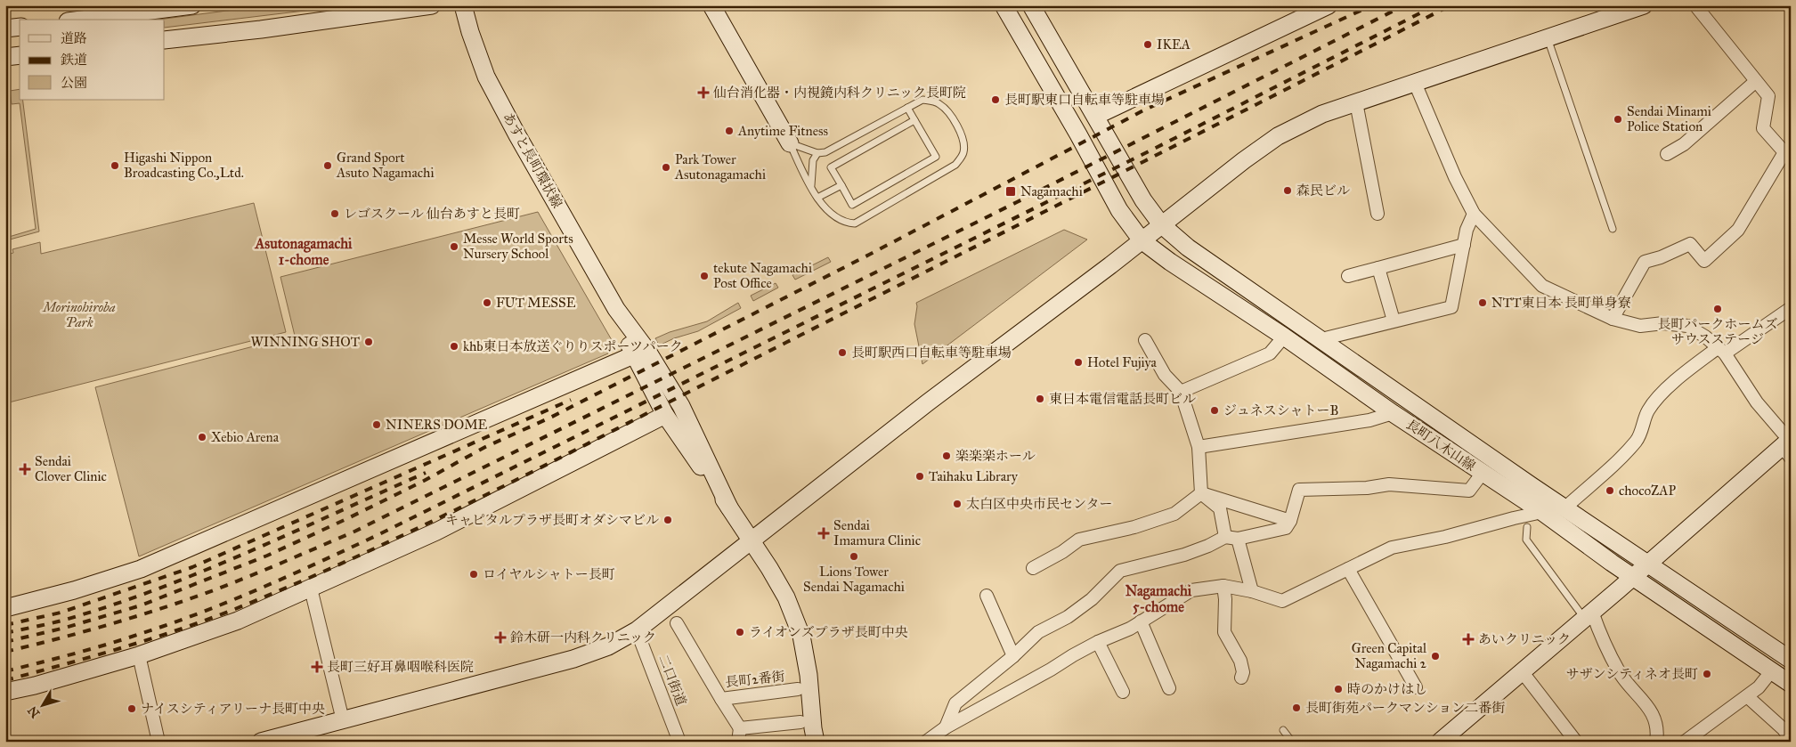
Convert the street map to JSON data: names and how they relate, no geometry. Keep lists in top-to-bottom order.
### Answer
{
  "streets": {
    "street": [
      "あすと長町環状線",
      "長町八木山線",
      "長町2番街",
      "二口街道"
    ]
  },
  "districts": ["Asutonagamachi 1-chome", "Nagamachi 5-chome"],
  "parks": ["Morinohiroba Park"],
  "places": {
    "other": [
      "IKEA",
      "長町駅東口自転車等駐車場",
      "Sendai Minami Police Station",
      "Anytime Fitness",
      "Higashi Nippon Broadcasting Co.,Ltd.",
      "Grand Sport Asuto Nagamachi",
      "Park Tower Asutonagamachi",
      "森民ビル",
      "レゴスクール 仙台あすと長町",
      "Messe World Sports Nursery School",
      "tekute Nagamachi Post Office",
      "FUT MESSE",
      "NTT東日本 長町単身寮",
      "長町パークホームズ サウスステージ",
      "WINNING SHOT",
      "khb東日本放送ぐりりスポーツパーク",
      "長町駅西口自転車等駐車場",
      "Hotel Fujiya",
      "東日本電信電話長町ビル",
      "ジュネスシャトーB",
      "NINERS DOME",
      "Xebio Arena",
      "楽楽楽ホール",
      "Taihaku Library",
      "chocoZAP",
      "太白区中央市民センター",
      "キャピタルプラザ長町オダシマビル",
      "Lions Tower Sendai Nagamachi",
      "ロイヤルシャトー長町",
      "ライオンズプラザ長町中央",
      "Green Capital Nagamachi 2",
      "サザンシティネオ長町",
      "時のかけはし",
      "長町街苑パークマンション二番街",
      "ナイスシティアリーナ長町中央"
    ],
    "health": [
      "仙台消化器・内視鏡内科クリニック長町院",
      "Sendai Clover Clinic",
      "Sendai Imamura Clinic",
      "鈴木研一内科クリニック",
      "あいクリニック",
      "長町三好耳鼻咽喉科医院"
    ],
    "transit": ["Nagamachi"]
  },
  "legend": ["道路", "鉄道", "公園"],
  "north": "bottom left"
}
